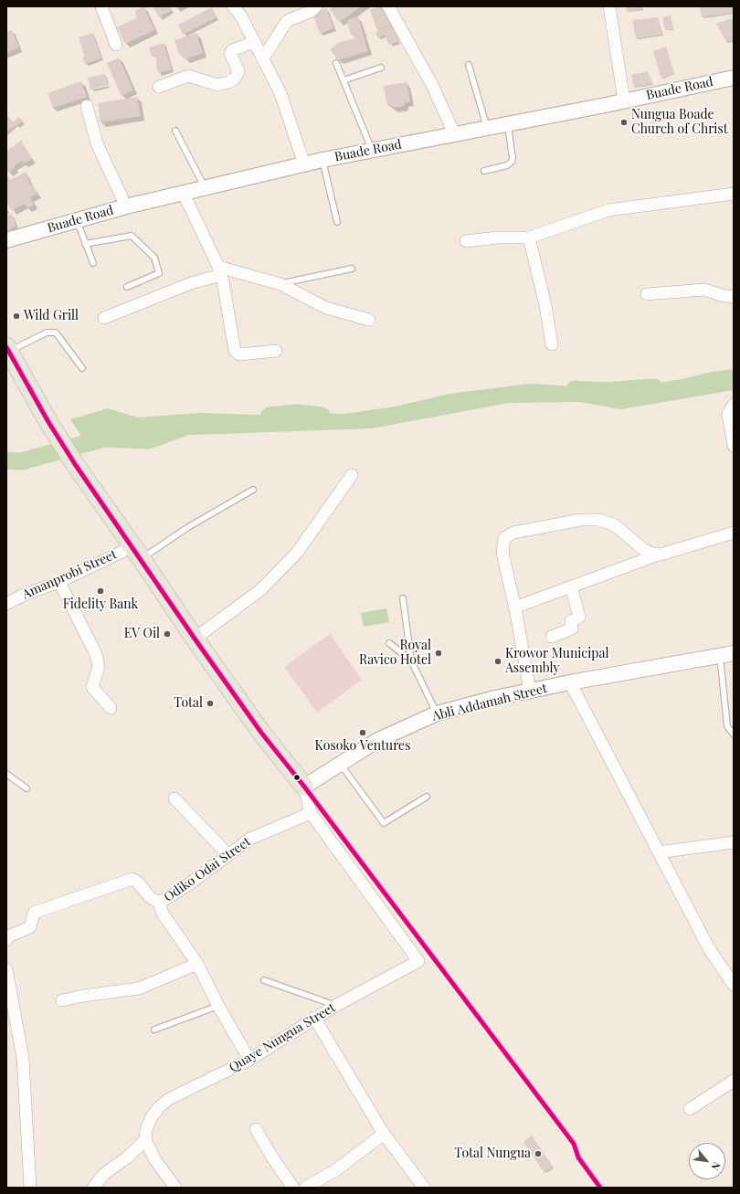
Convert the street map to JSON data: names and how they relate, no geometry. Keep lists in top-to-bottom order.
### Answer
{
  "streets": {
    "street": [
      "Buade Road",
      "Amanprobi Street",
      "Abli Addamah Street",
      "Odiko Odai Street",
      "Quaye Nungua Street"
    ]
  },
  "crossings": [
    ["Odiko Odai Street", "Quaye Nungua Street"]
  ],
  "places": [
    "Nungua Boade Church of Christ",
    "Wild Grill",
    "Fidelity Bank",
    "EV Oil",
    "Royal Ravico Hotel",
    "Krowor Municipal Assembly",
    "Total",
    "Kosoko Ventures",
    "Total Nungua"
  ],
  "north": "bottom right"
}
